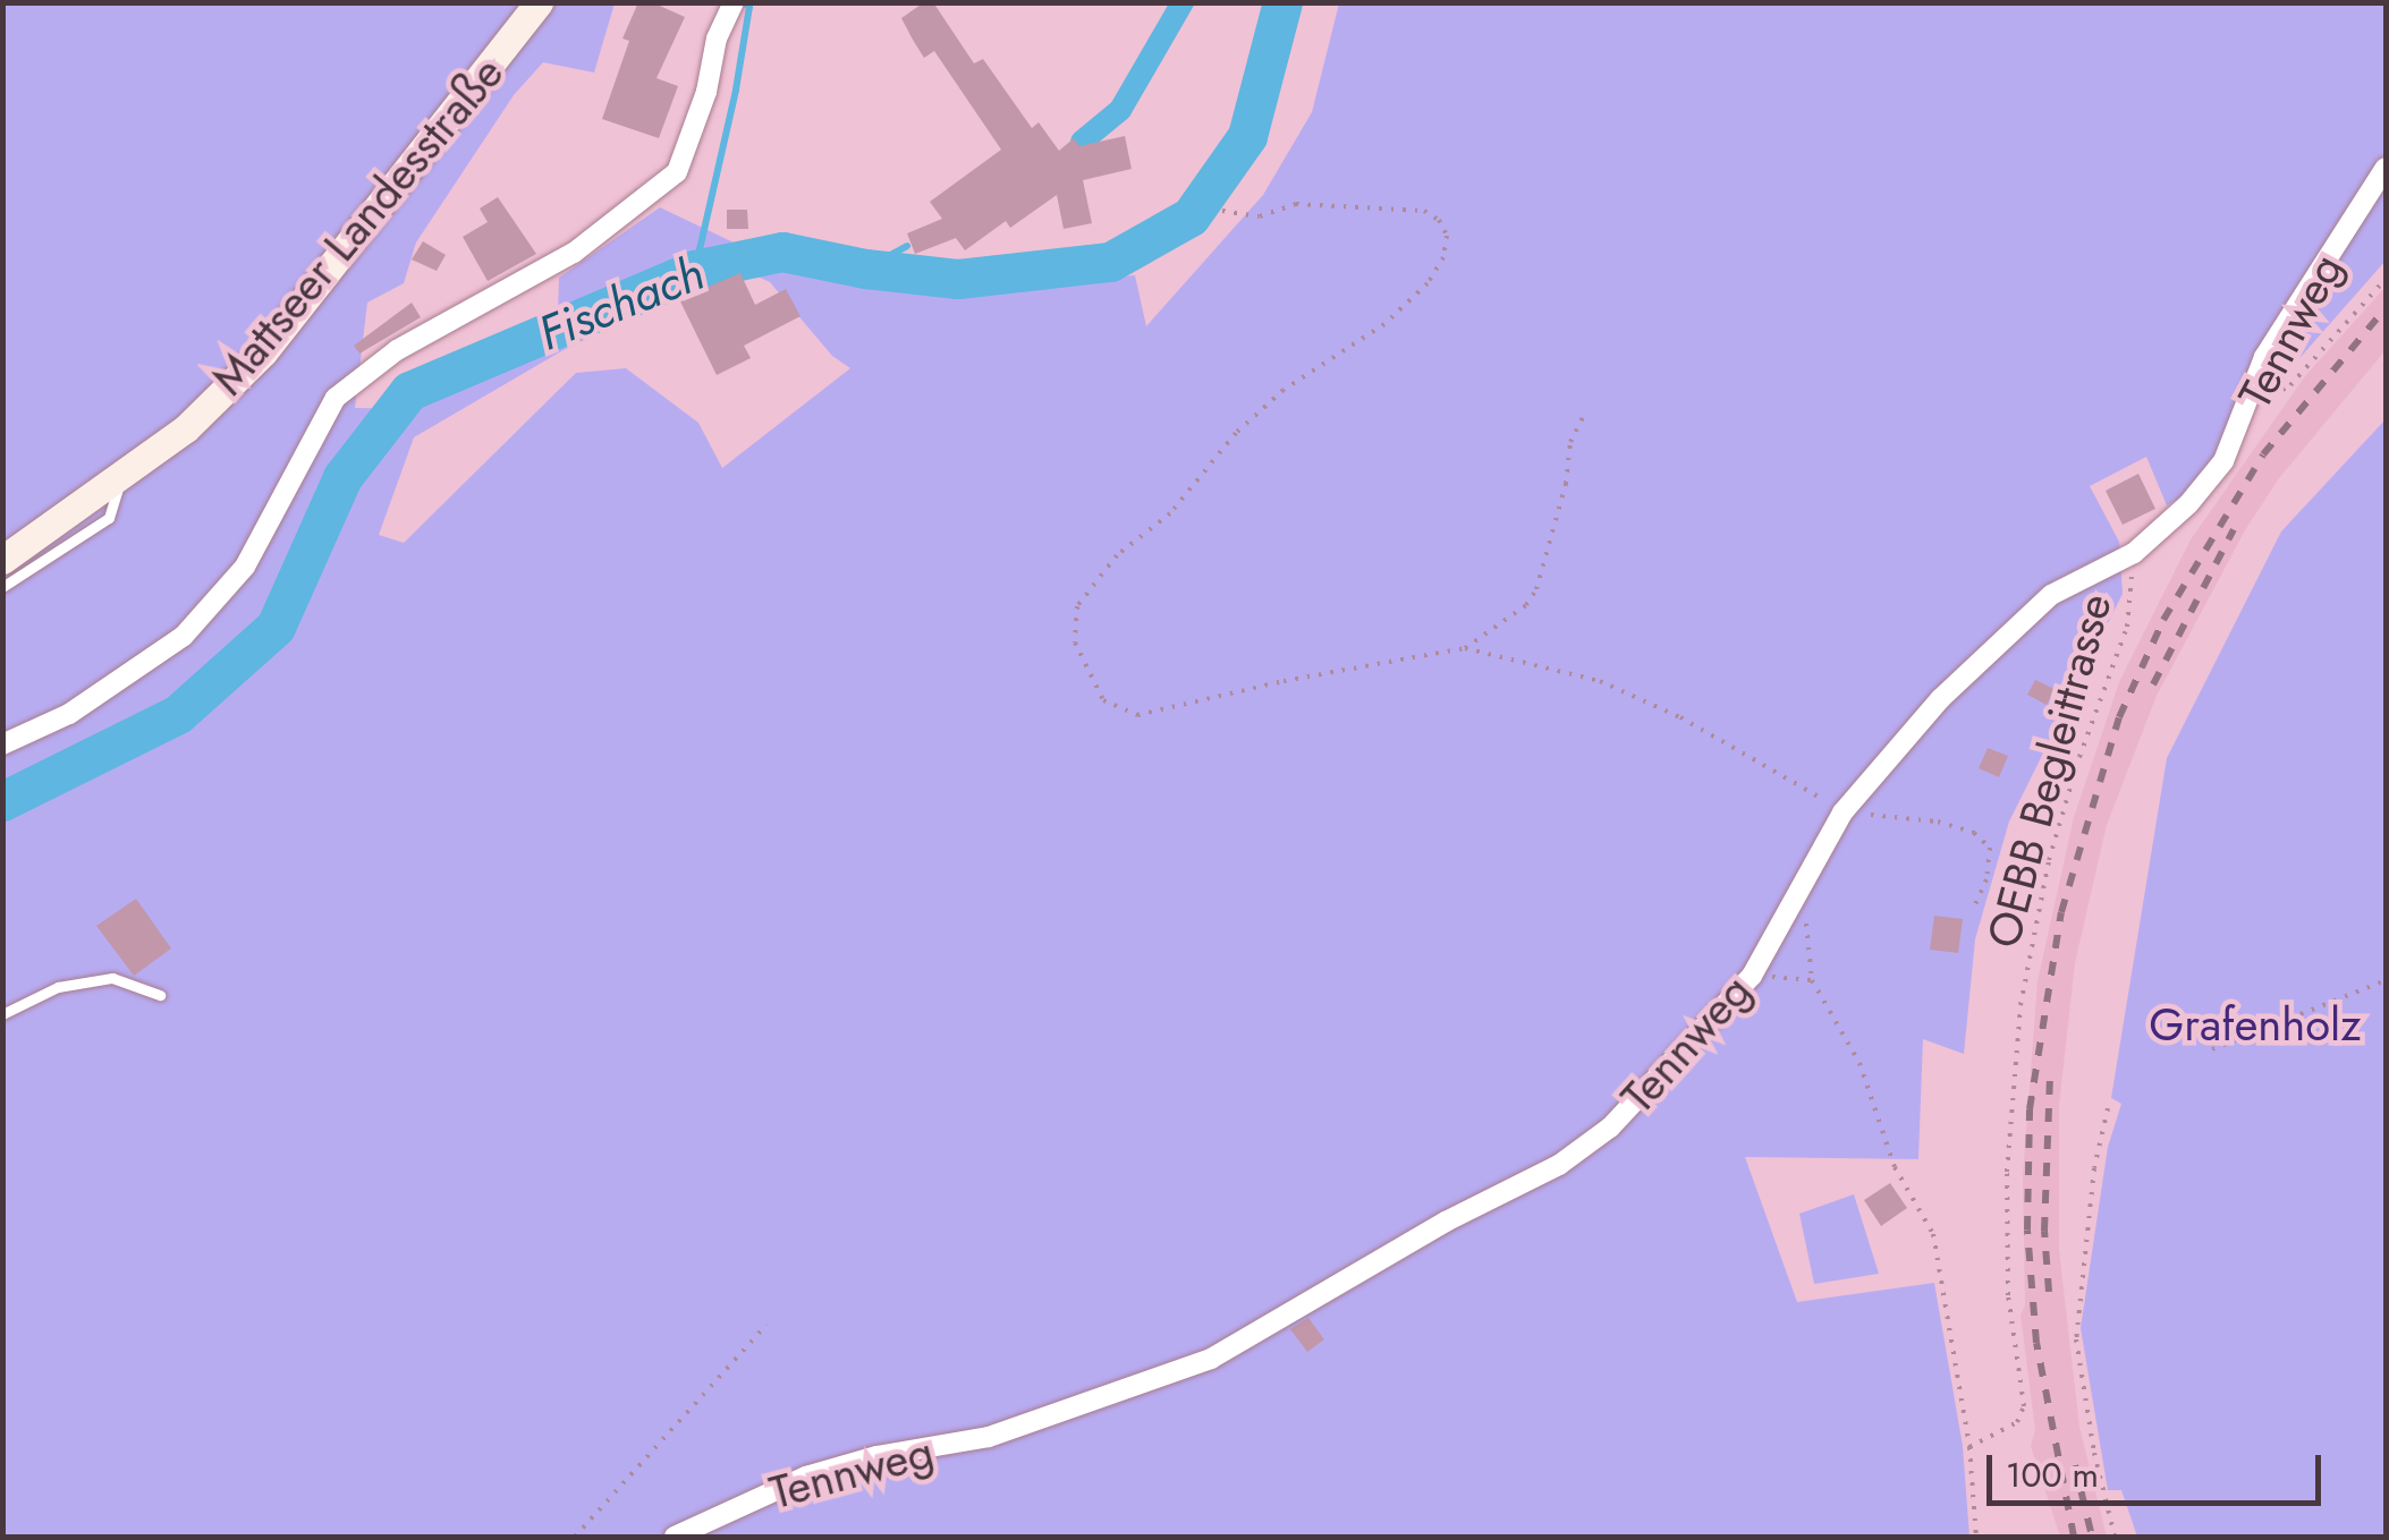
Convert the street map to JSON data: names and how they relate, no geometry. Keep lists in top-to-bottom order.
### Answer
{
  "streets": {
    "main road": ["Mattseer Landesstraße"],
    "street": ["Tennweg"],
    "path": ["OEBB Begleittrasse"]
  },
  "crossings": [
    ["Tennweg", "OEBB Begleittrasse"]
  ],
  "water": ["Fischach"],
  "parks": ["Grafenholz"],
  "scale_bar": "100 m"
}
